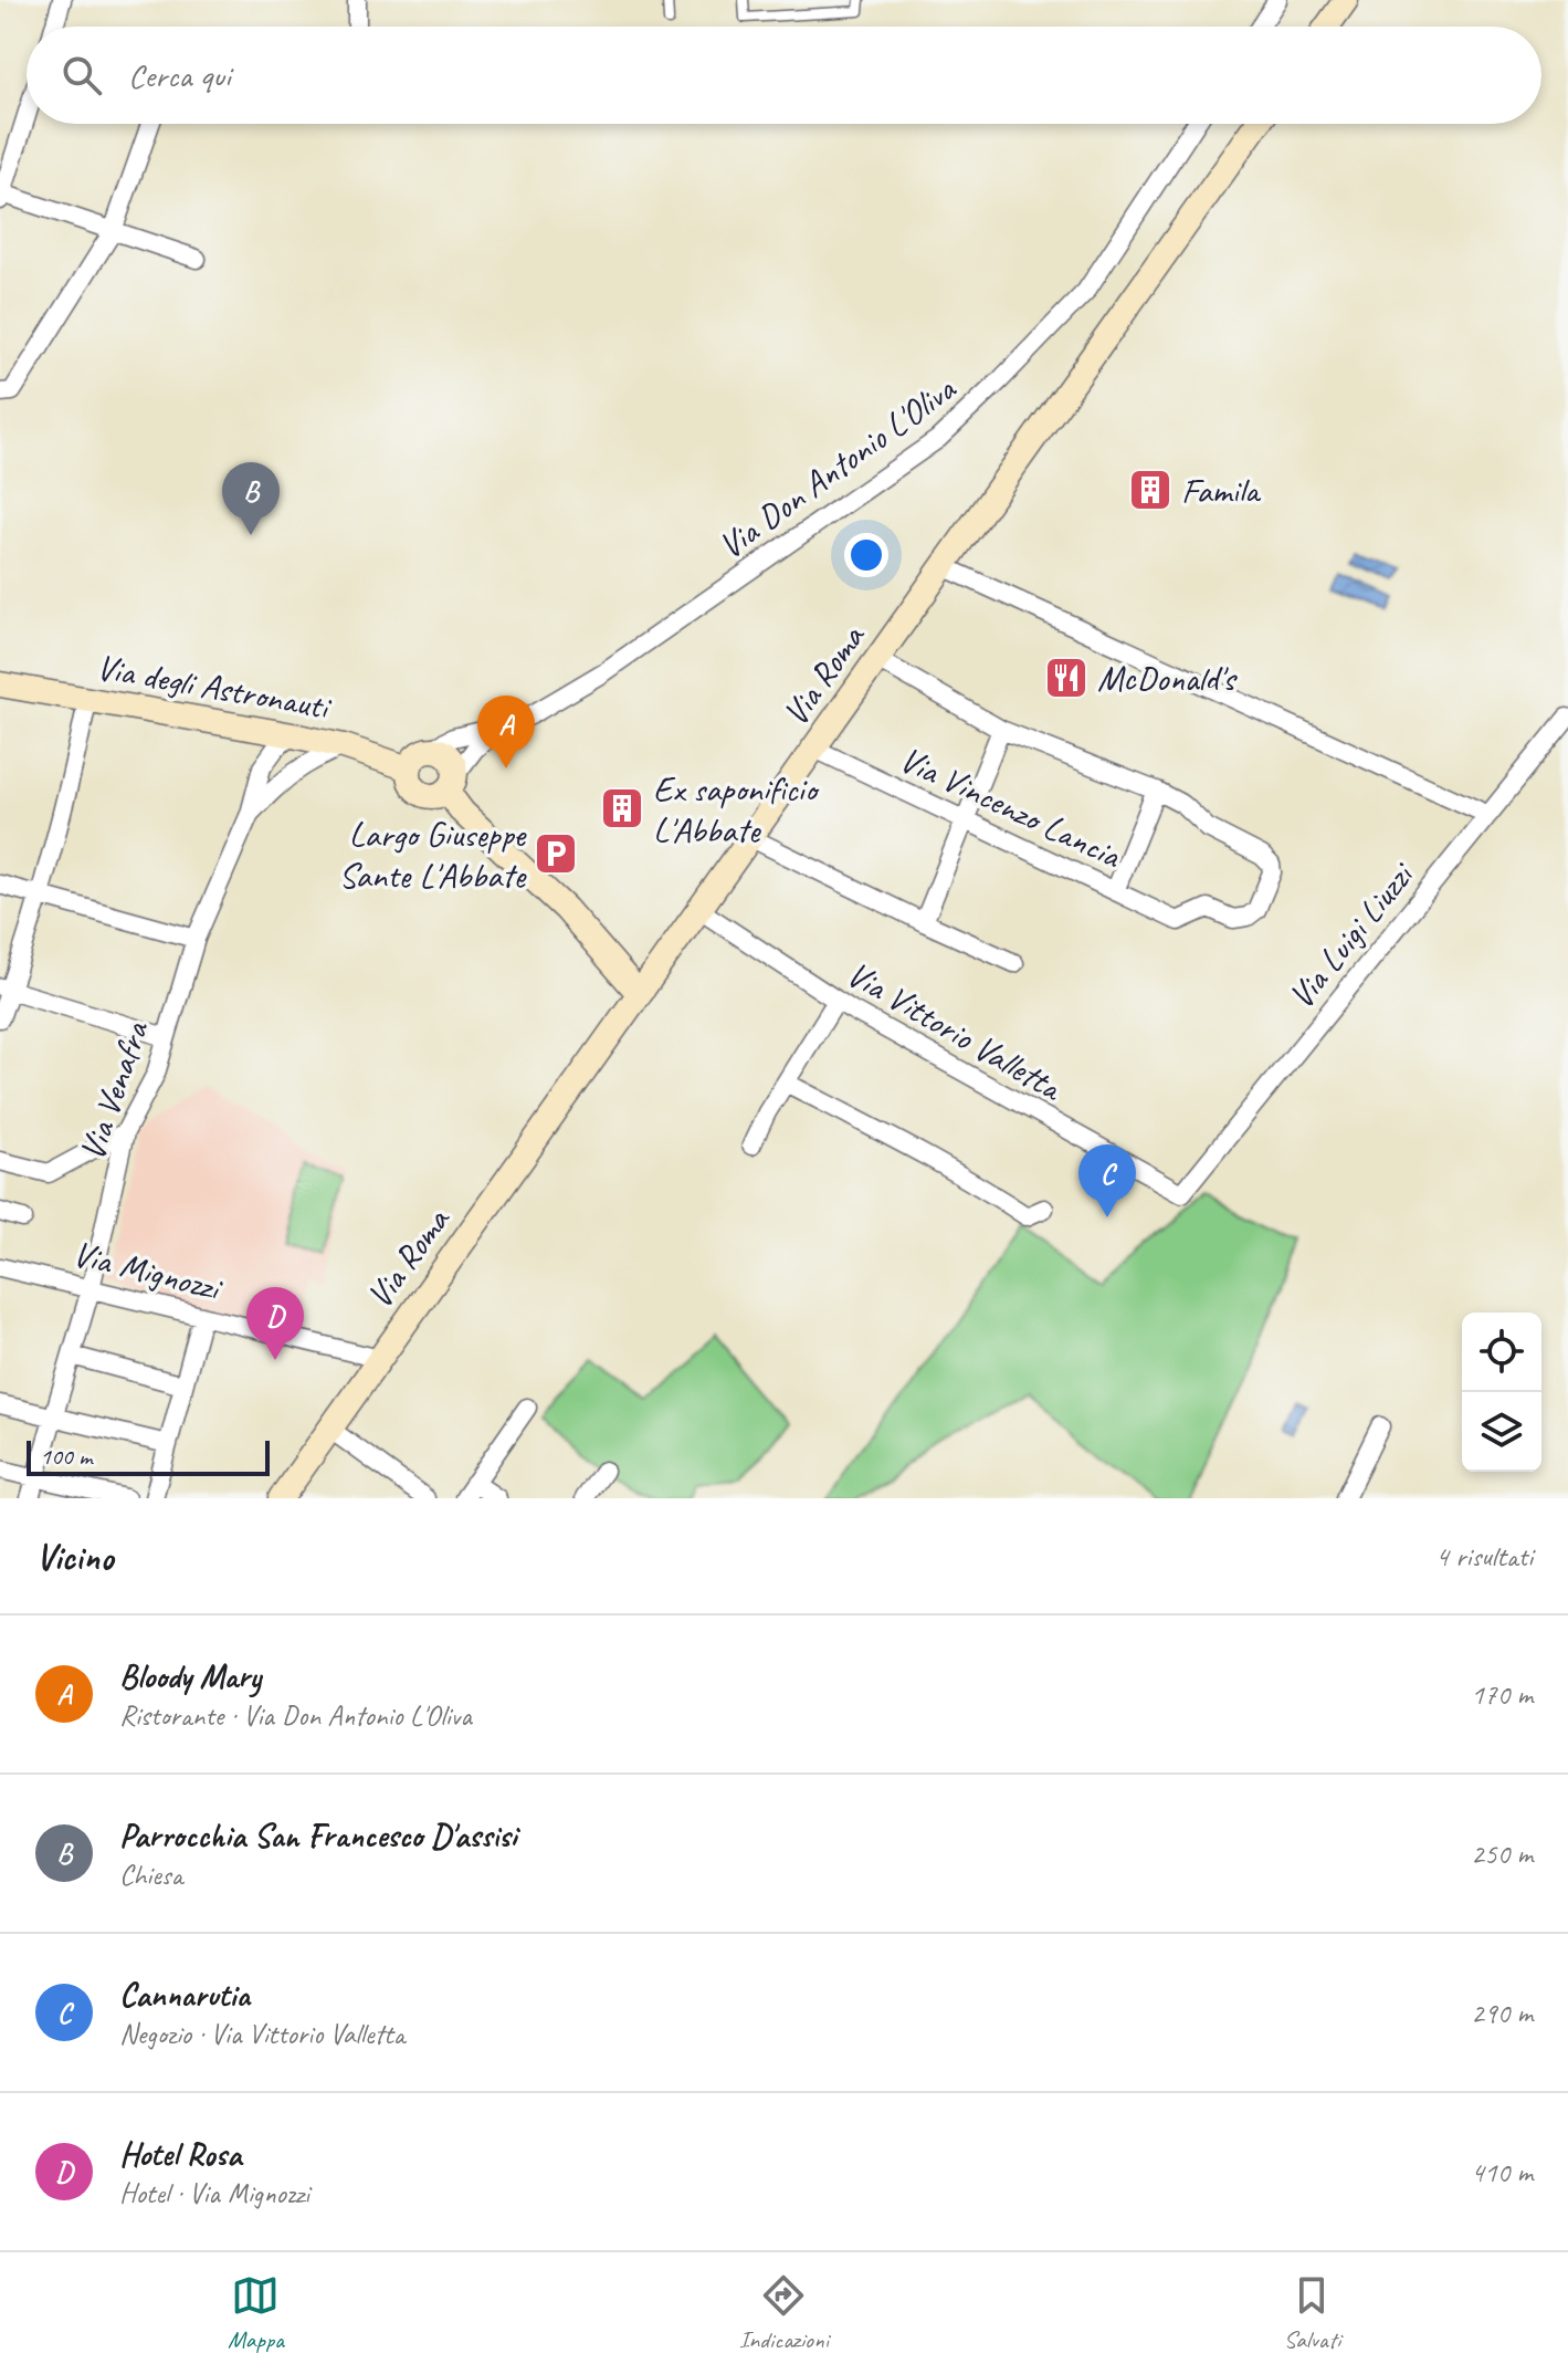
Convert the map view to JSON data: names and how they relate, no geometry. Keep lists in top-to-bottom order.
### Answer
{
  "streets": {
    "street": [
      "Via Don Antonio L'Oliva",
      "Via Roma",
      "Via degli Astronauti",
      "Via Vincenzo Lancia",
      "Via Luigi Liuzzi",
      "Via Vittorio Valletta",
      "Via Venafra",
      "Via Mignozzi"
    ]
  },
  "crossings": [
    ["Via Don Antonio L'Oliva", "Via degli Astronauti"],
    ["Via Roma", "Via Vincenzo Lancia"],
    ["Via Roma", "Via Vittorio Valletta"],
    ["Via Roma", "Via Mignozzi"],
    ["Via degli Astronauti", "Via Venafra"],
    ["Via Luigi Liuzzi", "Via Vittorio Valletta"],
    ["Via Venafra", "Via Mignozzi"]
  ],
  "places": {
    "building": ["Famila", "Ex saponificio L'Abbate"],
    "restaurant": ["McDonald's"],
    "parking": ["Largo Giuseppe Sante L'Abbate"]
  },
  "scale_bar": "100 m",
  "page": {
    "search": "Cerca qui",
    "pins": [
      "B",
      "A",
      "C",
      "D"
    ],
    "scale": "100 m",
    "heading": ["Vicino", "4 risultati"],
    "list": [
      {
        "mark": "A",
        "name": "Bloody Mary",
        "note": "Ristorante · Via Don Antonio L'Oliva",
        "value": "170 m"
      },
      {
        "mark": "B",
        "name": "Parrocchia San Francesco D'assisi",
        "note": "Chiesa",
        "value": "250 m"
      },
      {
        "mark": "C",
        "name": "Cannarutia",
        "note": "Negozio · Via Vittorio Valletta",
        "value": "290 m"
      },
      {
        "mark": "D",
        "name": "Hotel Rosa",
        "note": "Hotel · Via Mignozzi",
        "value": "410 m"
      }
    ],
    "nav": ["Mappa", "Indicazioni", "Salvati"]
  }
}
